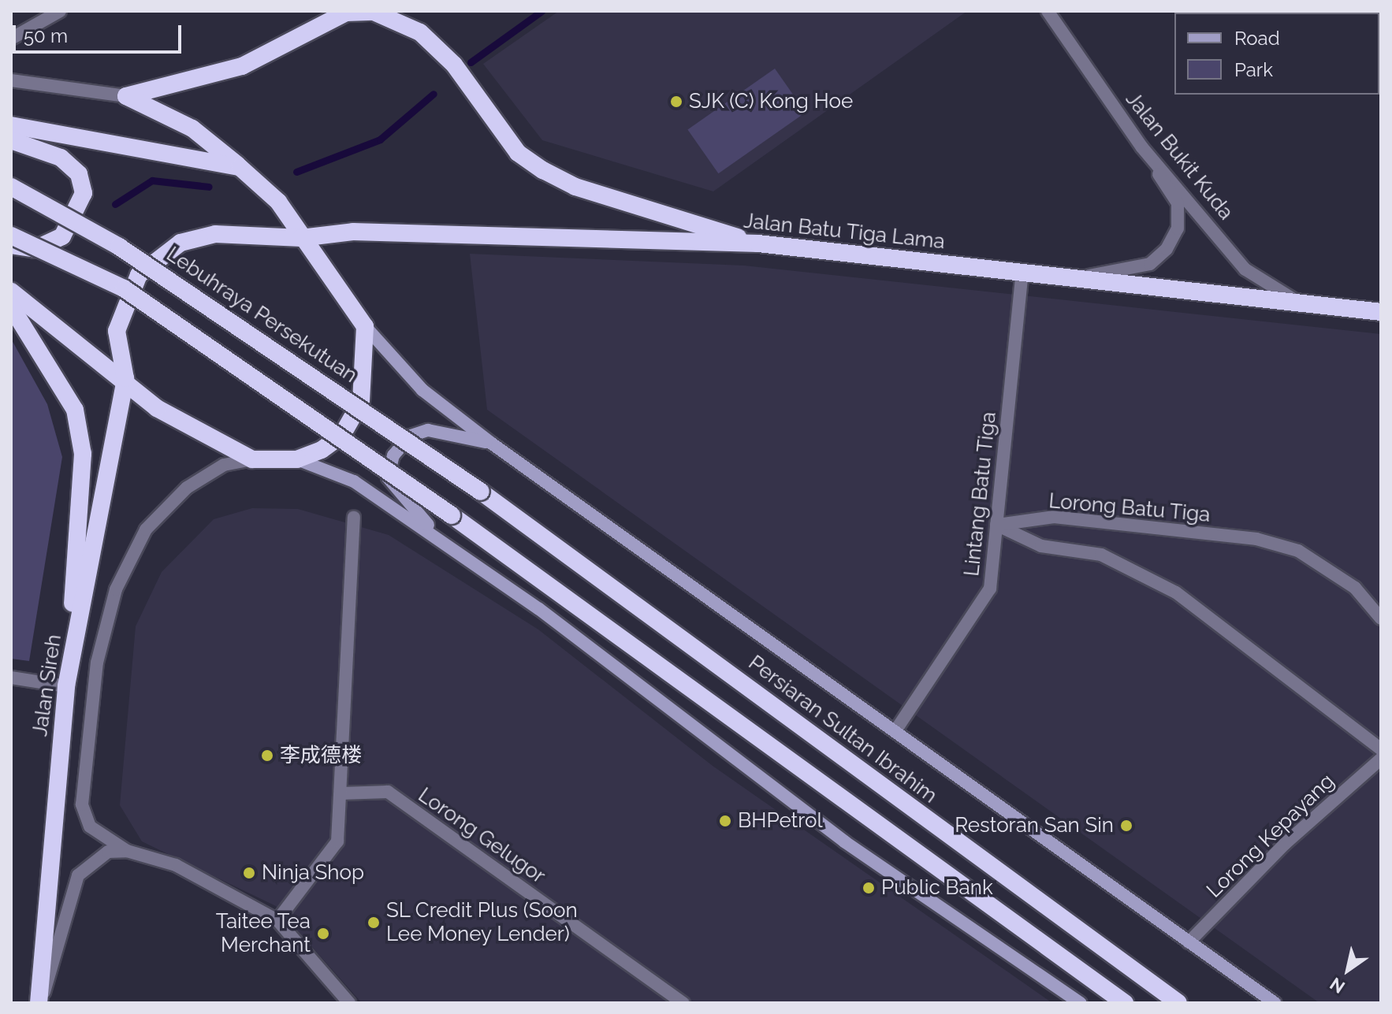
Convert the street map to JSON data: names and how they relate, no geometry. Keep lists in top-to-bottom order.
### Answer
{
  "streets": {
    "highway": [
      "Jalan Batu Tiga Lama",
      "Lebuhraya Persekutuan",
      "Jalan Sireh",
      "Persiaran Sultan Ibrahim"
    ],
    "street": [
      "Jalan Bukit Kuda",
      "Lintang Batu Tiga",
      "Lorong Batu Tiga",
      "Lorong Gelugor",
      "Lorong Kepayang"
    ]
  },
  "crossings": [
    ["Jalan Bukit Kuda", "Jalan Batu Tiga Lama"],
    ["Jalan Batu Tiga Lama", "Lintang Batu Tiga"],
    ["Jalan Batu Tiga Lama", "Jalan Sireh"],
    ["Lebuhraya Persekutuan", "Persiaran Sultan Ibrahim"],
    ["Lintang Batu Tiga", "Lorong Batu Tiga"]
  ],
  "places": [
    "SJK (C) Kong Hoe",
    "李成德楼",
    "BHPetrol",
    "Restoran San Sin",
    "Ninja Shop",
    "Public Bank",
    "SL Credit Plus (Soon Lee Money Lender)",
    "Taitee Tea Merchant"
  ],
  "legend": ["Road", "Park"],
  "scale_bar": "50 m",
  "north": "bottom left"
}
